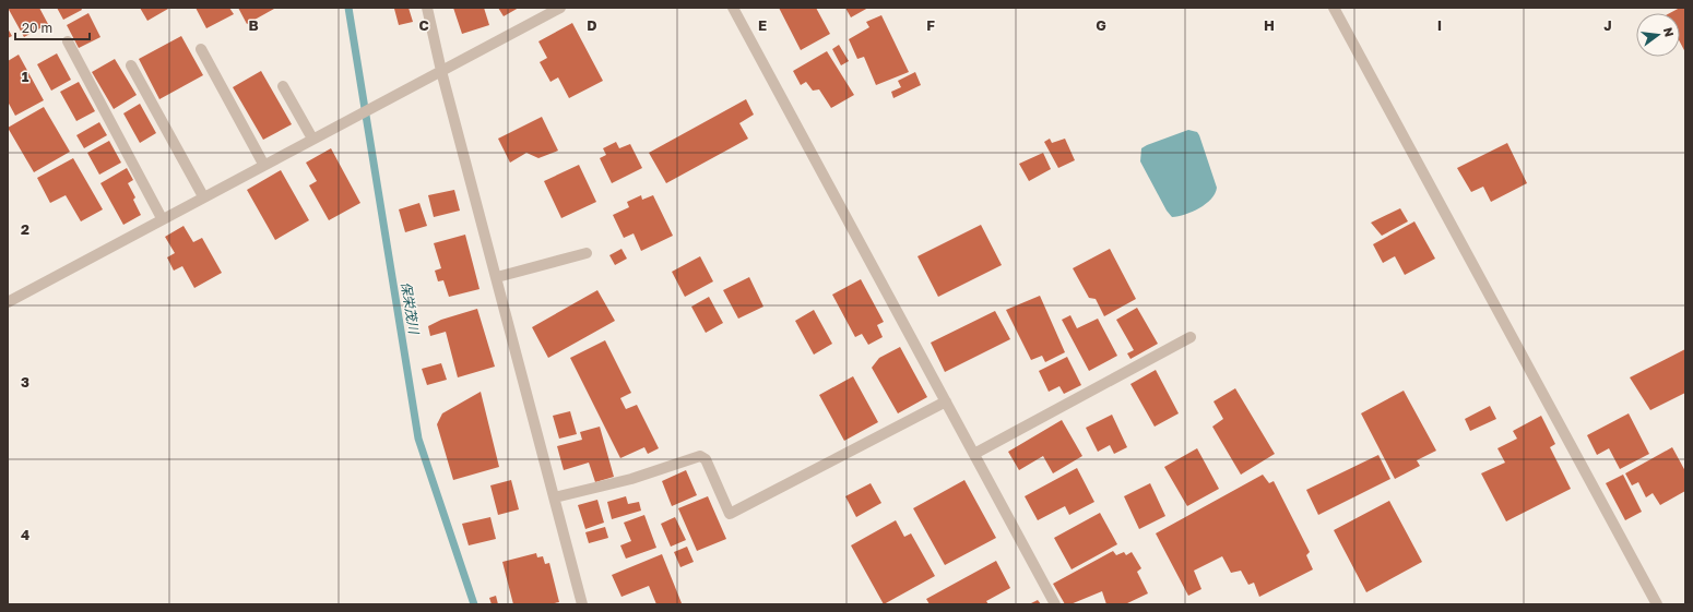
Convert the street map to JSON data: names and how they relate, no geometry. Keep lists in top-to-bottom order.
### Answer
{
  "water": ["保栄茂川"],
  "scale_bar": "20 m",
  "north": "right",
  "grid": {
    "columns": [
      "B",
      "C",
      "D",
      "E",
      "F",
      "G",
      "H",
      "I",
      "J"
    ],
    "rows": [
      "1",
      "2",
      "3",
      "4"
    ]
  }
}
